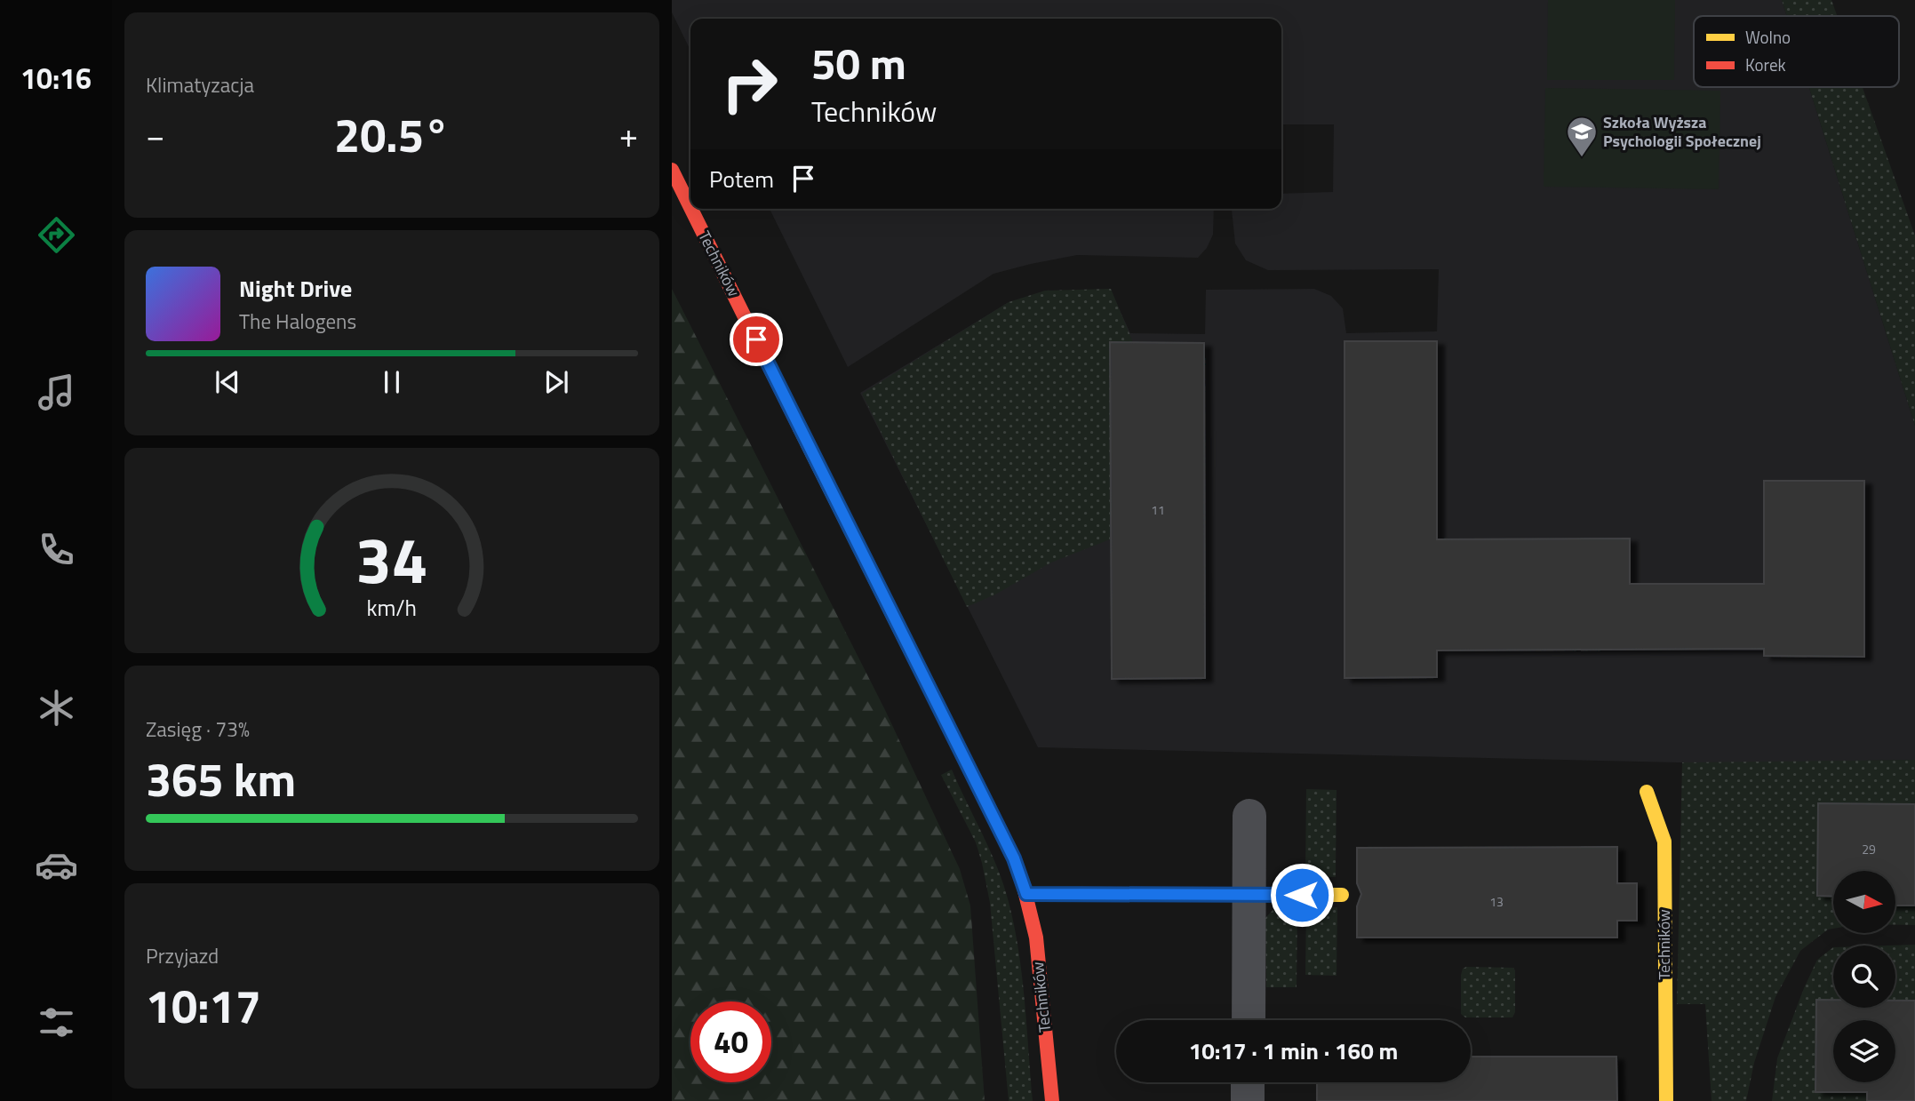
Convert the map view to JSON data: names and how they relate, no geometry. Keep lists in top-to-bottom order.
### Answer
{
  "streets": {
    "street": ["Techników"]
  },
  "places": {
    "school or university": ["Szkoła Wyższa Psychologii Społecznej"]
  },
  "house_numbers": ["11", "29", "13"],
  "legend": ["Wolno", "Korek"],
  "north": "right",
  "page": {
    "tabs": "10:16",
    "tile": [
      "Klimatyzacja",
      ["Zasięg · 73%", "365 km"],
      ["Przyjazd", "10:17"]
    ],
    "turn": ["50 m", "Techników"],
    "heat": ["−", "20.5°", "+"],
    "then": "Potem",
    "song": ["Night Drive", "The Halogens"],
    "limit": "40",
    "trip": "10:17 · 1 min · 160 m",
    "gauge": ["34", "km/h"]
  }
}
